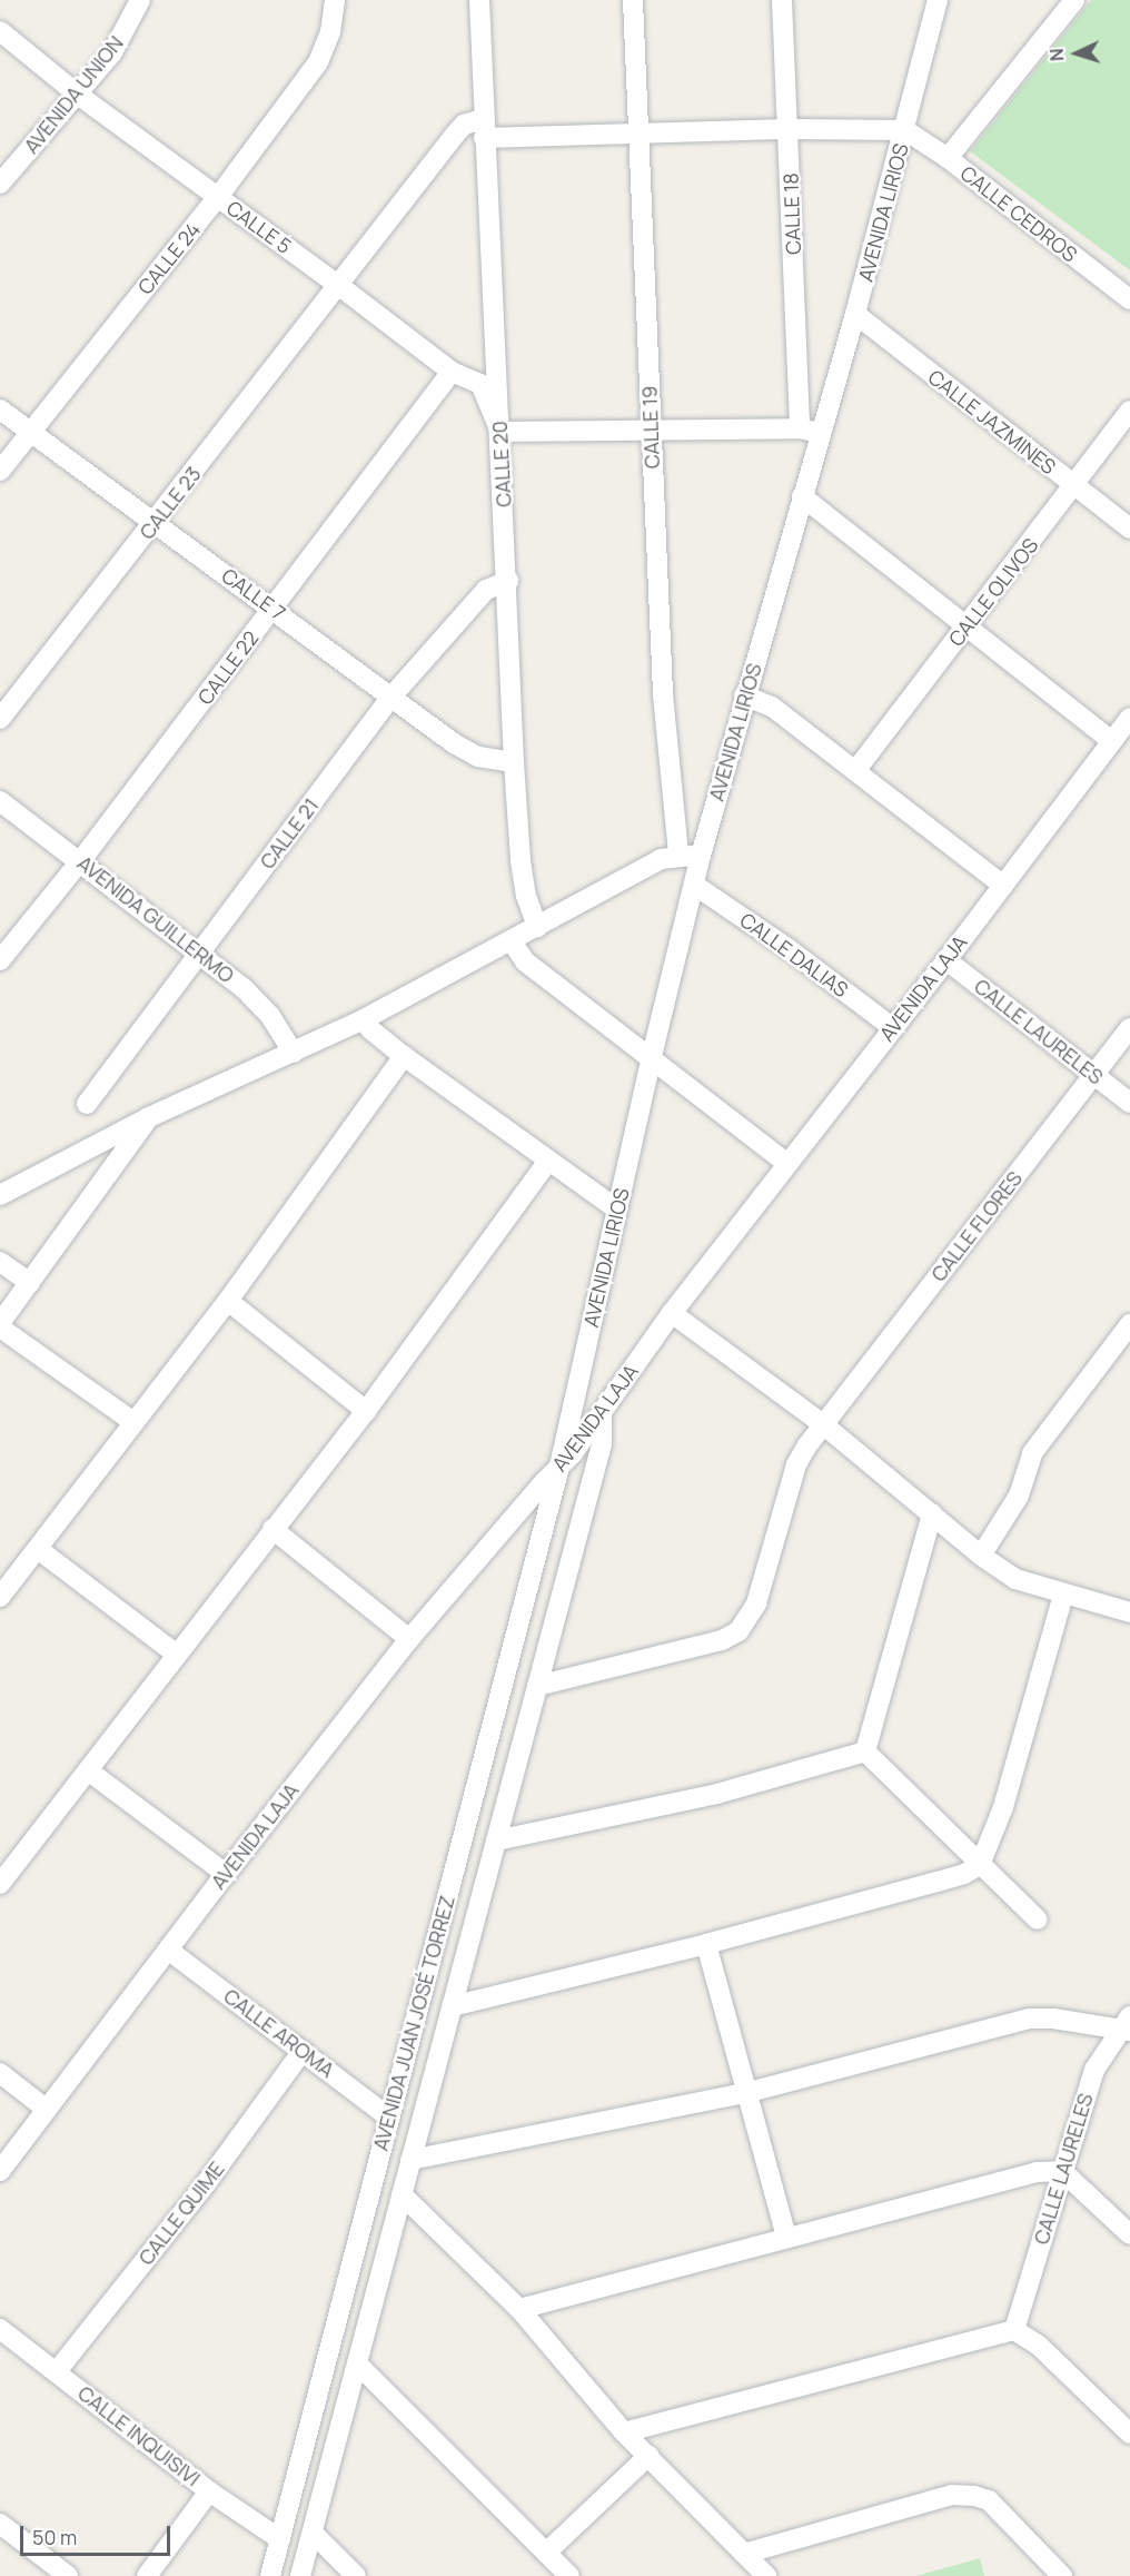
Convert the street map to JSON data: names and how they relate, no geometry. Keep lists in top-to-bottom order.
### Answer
{
  "streets": {
    "street": [
      "AVENIDA UNION",
      "AVENIDA LIRIOS",
      "CALLE 18",
      "CALLE CEDROS",
      "CALLE 5",
      "CALLE 24",
      "CALLE JAZMINES",
      "CALLE 19",
      "CALLE 20",
      "CALLE 23",
      "CALLE OLIVOS",
      "CALLE 7",
      "CALLE 22",
      "CALLE 21",
      "AVENIDA GUILLERMO",
      "CALLE DALIAS",
      "AVENIDA LAJA",
      "CALLE LAURELES",
      "CALLE FLORES",
      "AVENIDA JUAN JOSÉ TORREZ",
      "CALLE AROMA",
      "CALLE QUIME",
      "CALLE INQUISIVI"
    ]
  },
  "crossings": [
    ["AVENIDA UNION", "CALLE 5"],
    ["AVENIDA LIRIOS", "CALLE 18"],
    ["AVENIDA LIRIOS", "CALLE CEDROS"],
    ["AVENIDA LIRIOS", "CALLE JAZMINES"],
    ["AVENIDA LIRIOS", "CALLE DALIAS"],
    ["AVENIDA LIRIOS", "AVENIDA LAJA"],
    ["AVENIDA LIRIOS", "AVENIDA JUAN JOSÉ TORREZ"],
    ["CALLE 5", "CALLE 24"],
    ["CALLE 5", "CALLE 20"],
    ["CALLE 5", "CALLE 23"],
    ["CALLE 5", "CALLE 22"],
    ["CALLE 24", "CALLE 7"],
    ["CALLE JAZMINES", "CALLE OLIVOS"],
    ["CALLE 20", "CALLE 23"],
    ["CALLE 20", "CALLE 7"],
    ["CALLE 20", "CALLE 21"],
    ["CALLE 23", "CALLE 7"],
    ["CALLE 7", "CALLE 22"],
    ["CALLE 7", "CALLE 21"],
    ["CALLE 22", "AVENIDA GUILLERMO"],
    ["CALLE 21", "AVENIDA GUILLERMO"],
    ["CALLE DALIAS", "AVENIDA LAJA"],
    ["AVENIDA LAJA", "CALLE LAURELES"],
    ["AVENIDA LAJA", "AVENIDA JUAN JOSÉ TORREZ"],
    ["AVENIDA LAJA", "CALLE AROMA"],
    ["CALLE LAURELES", "CALLE FLORES"],
    ["AVENIDA JUAN JOSÉ TORREZ", "CALLE AROMA"],
    ["AVENIDA JUAN JOSÉ TORREZ", "CALLE INQUISIVI"],
    ["CALLE AROMA", "CALLE QUIME"],
    ["CALLE QUIME", "CALLE INQUISIVI"]
  ],
  "scale_bar": "50 m",
  "north": "left"
}
